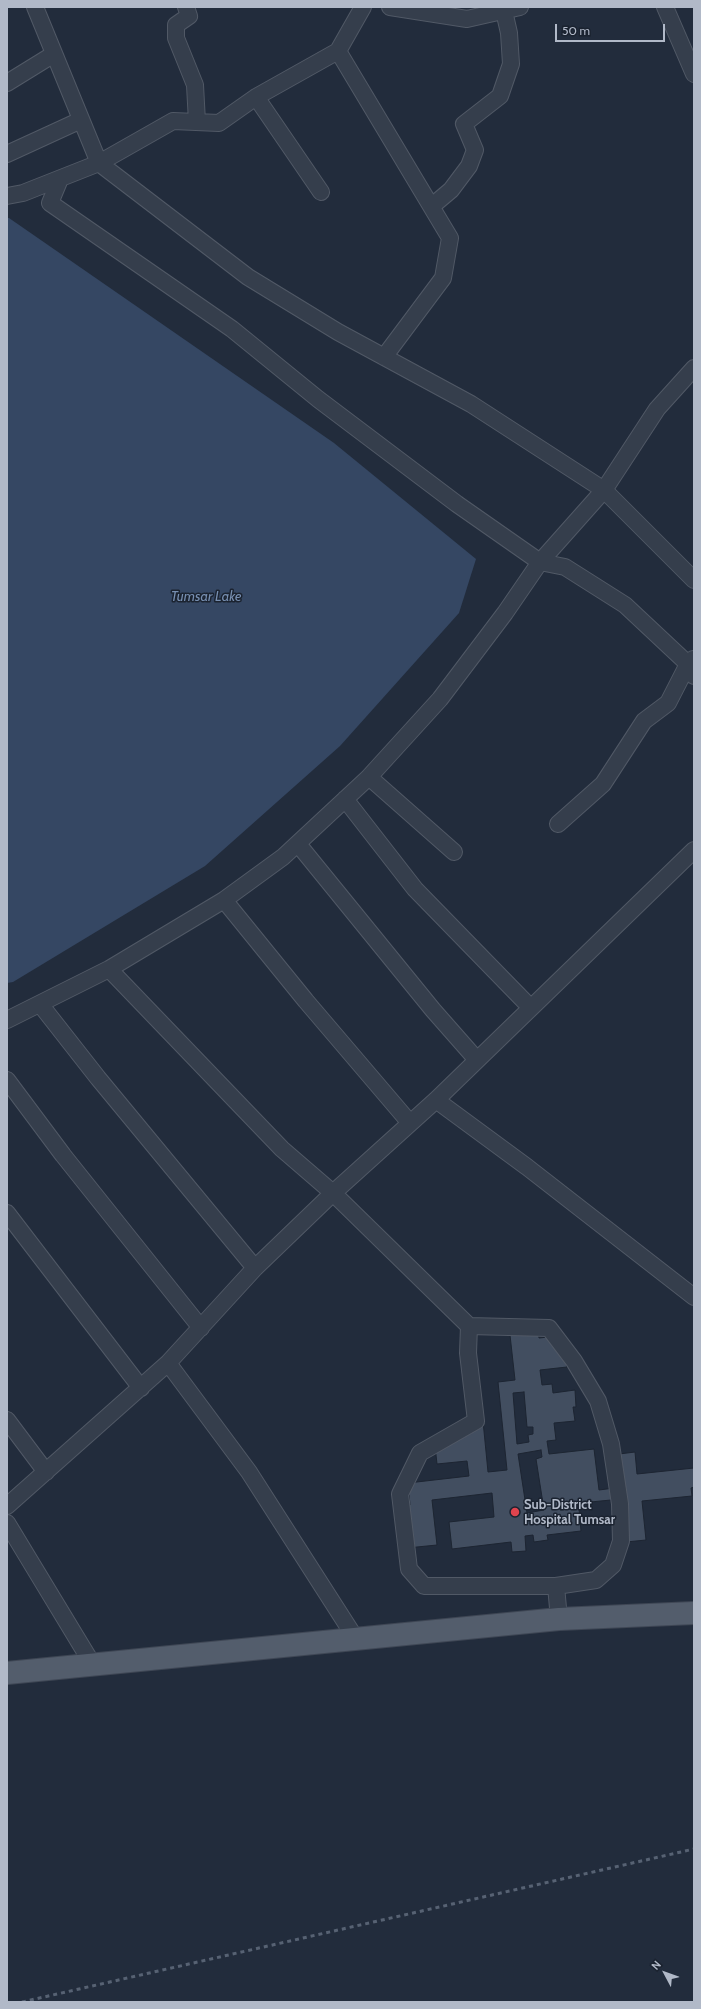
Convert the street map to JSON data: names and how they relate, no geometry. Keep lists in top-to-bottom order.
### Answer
{
  "water": ["Tumsar Lake"],
  "places": ["Sub-District Hospital Tumsar"],
  "scale_bar": "50 m",
  "north": "top left"
}
